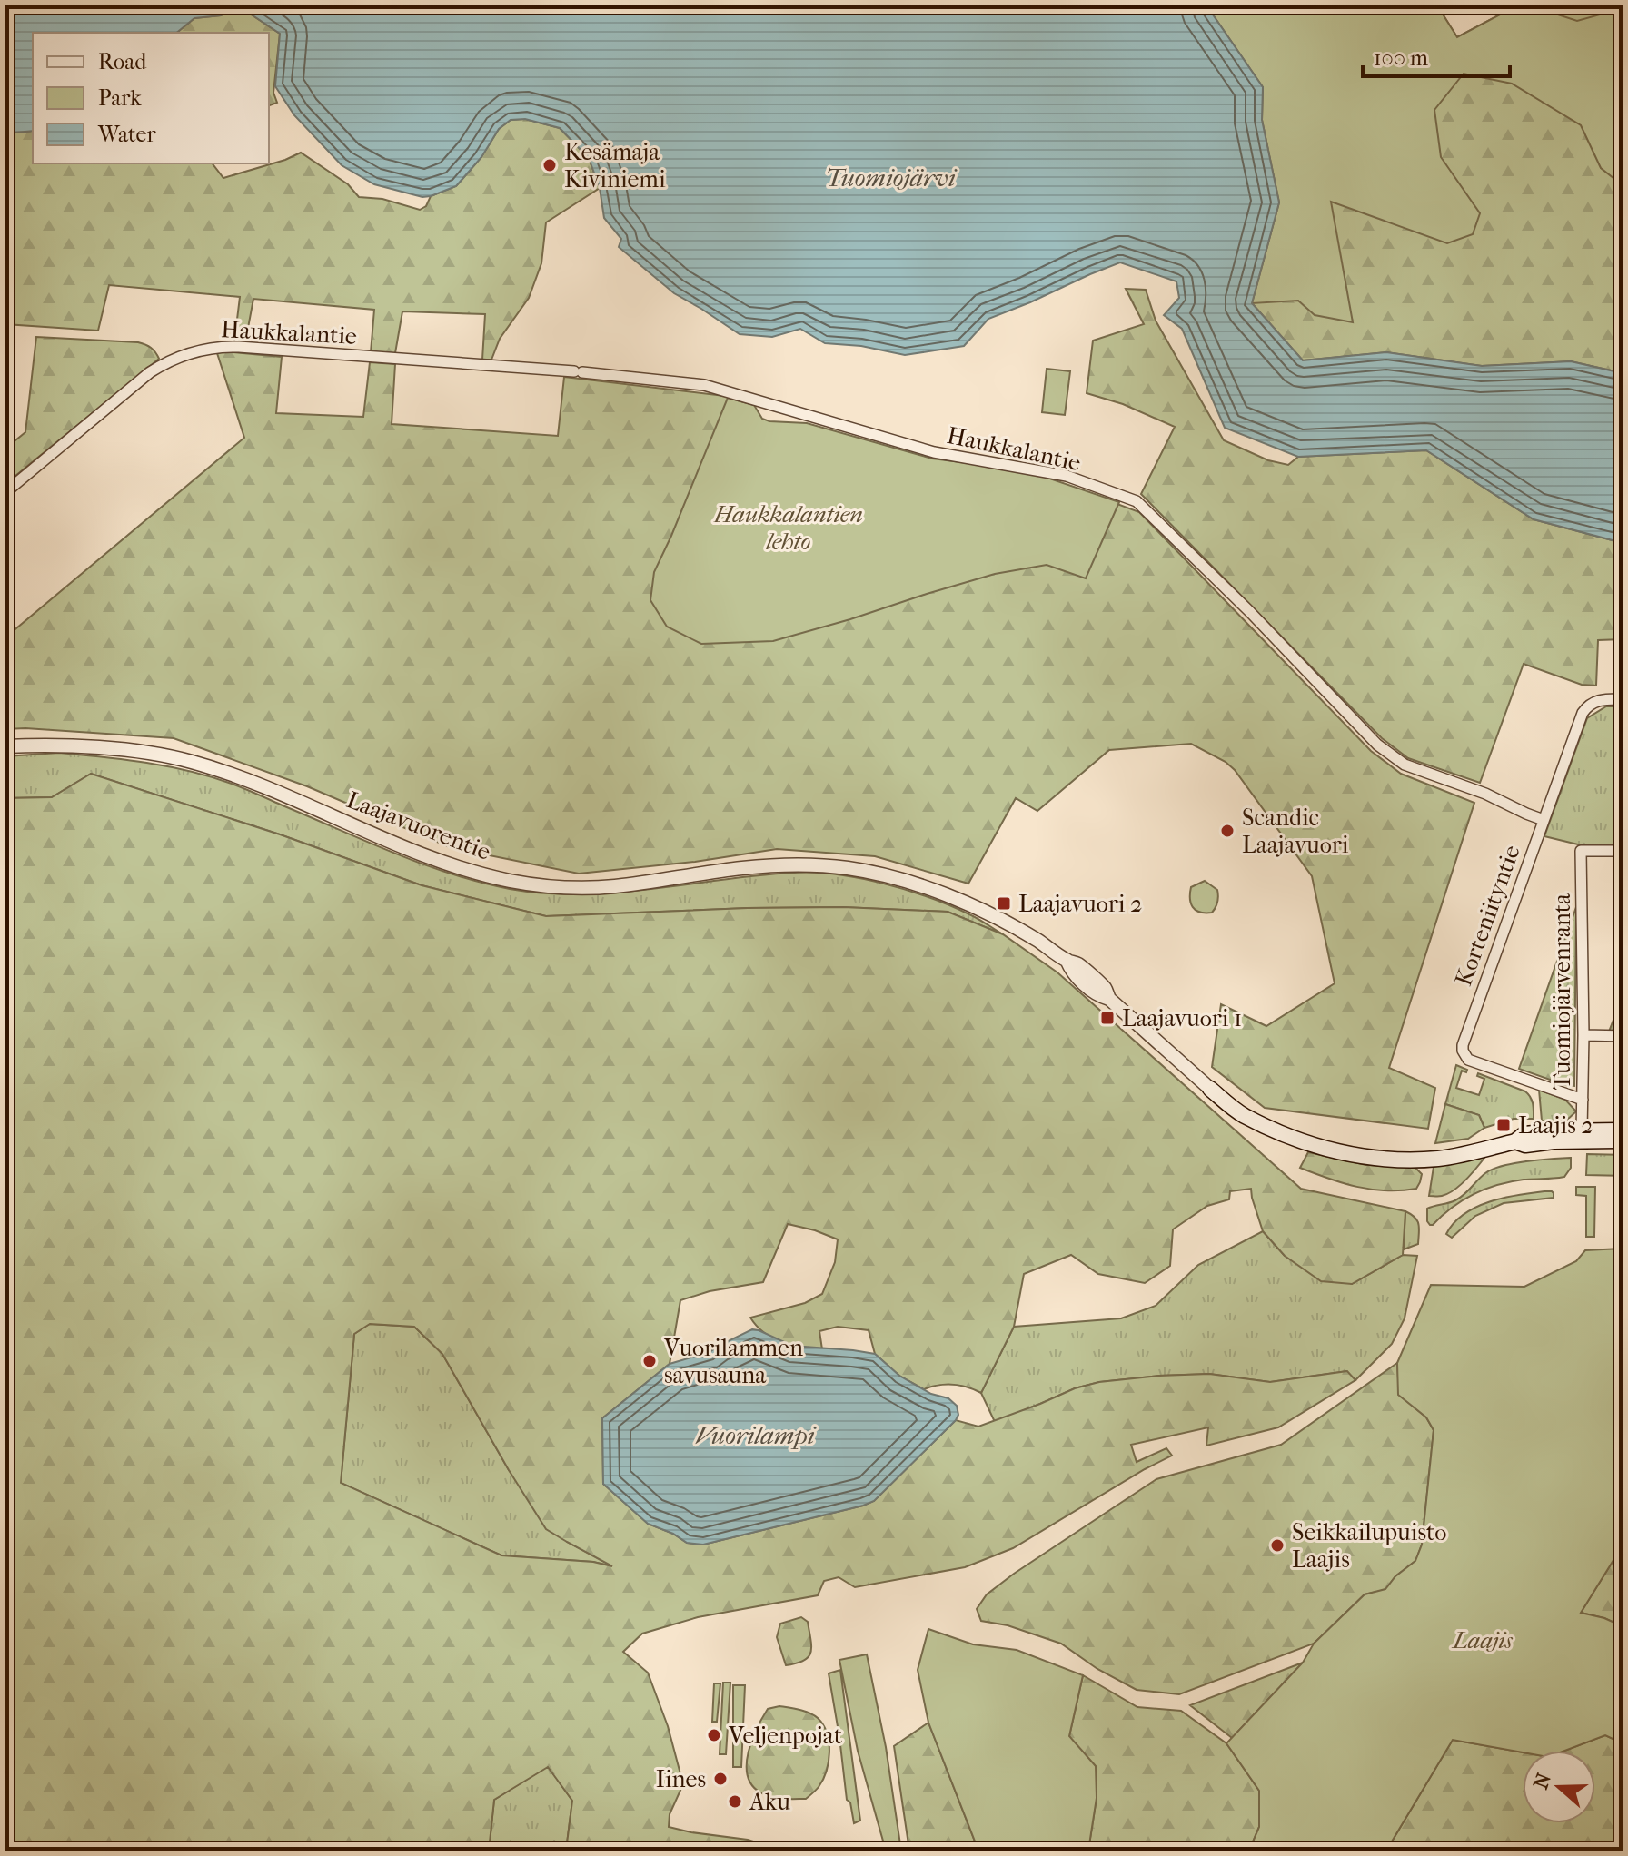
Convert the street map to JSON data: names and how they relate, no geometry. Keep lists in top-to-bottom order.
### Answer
{
  "streets": {
    "main road": ["Laajavuorentie"],
    "street": ["Haukkalantie", "Korteniityntie", "Tuomiojärvenranta"]
  },
  "crossings": [
    ["Haukkalantie", "Korteniityntie"],
    ["Laajavuorentie", "Tuomiojärvenranta"],
    ["Korteniityntie", "Tuomiojärvenranta"]
  ],
  "water": ["Tuomiojärvi", "Vuorilampi"],
  "parks": ["Haukkalantien lehto", "Laajis"],
  "places": {
    "other": [
      "Kesämaja Kiviniemi",
      "Scandic Laajavuori",
      "Vuorilammen savusauna",
      "Seikkailupuisto Laajis",
      "Veljenpojat",
      "Iines",
      "Aku"
    ],
    "transit": ["Laajavuori 2", "Laajavuori 1", "Laajis 2"]
  },
  "legend": ["Road", "Park", "Water"],
  "scale_bar": "100 m",
  "north": "left"
}
